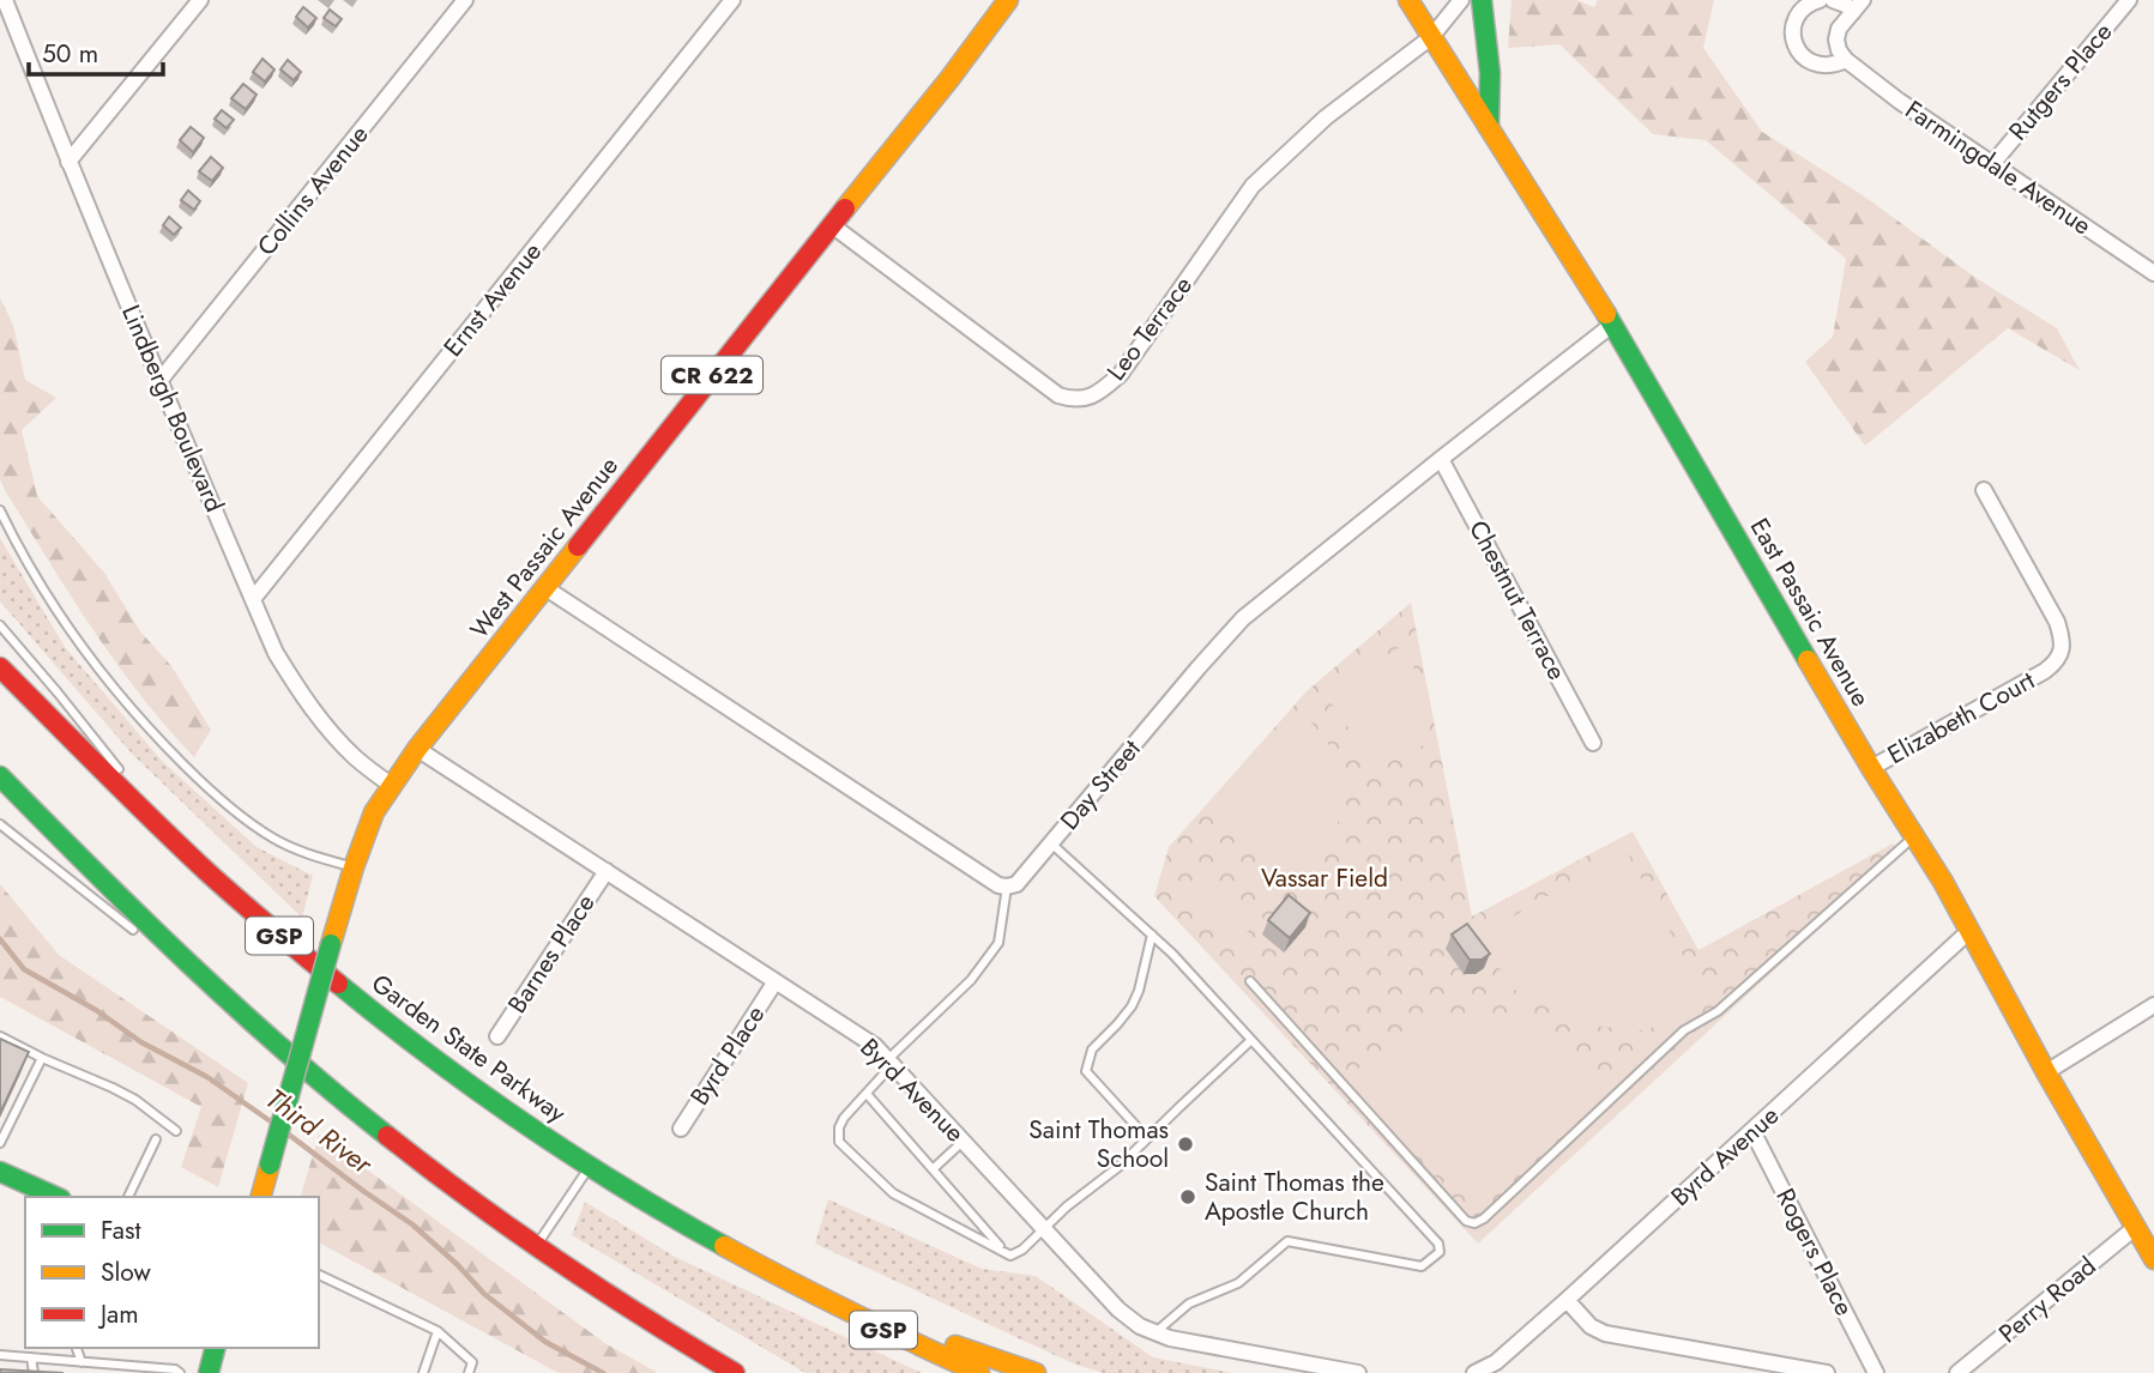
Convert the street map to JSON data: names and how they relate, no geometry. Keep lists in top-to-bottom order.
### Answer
{
  "streets": {
    "main road": [
      "CR 622",
      "West Passaic Avenue",
      "East Passaic Avenue",
      "GSP",
      "Garden State Parkway"
    ],
    "street": [
      "Rutgers Place",
      "Farmingdale Avenue",
      "Collins Avenue",
      "Ernst Avenue",
      "Leo Terrace",
      "Lindbergh Boulevard",
      "Chestnut Terrace",
      "Elizabeth Court",
      "Day Street",
      "Barnes Place",
      "Byrd Place",
      "Byrd Avenue",
      "Rogers Place",
      "Perry Road"
    ]
  },
  "crossings": [
    ["Rutgers Place", "Farmingdale Avenue"],
    ["Collins Avenue", "Lindbergh Boulevard"],
    ["Ernst Avenue", "Lindbergh Boulevard"],
    ["Leo Terrace", "West Passaic Avenue"],
    ["Leo Terrace", "East Passaic Avenue"],
    ["Lindbergh Boulevard", "West Passaic Avenue"],
    ["West Passaic Avenue", "Byrd Avenue"],
    ["Chestnut Terrace", "Day Street"],
    ["East Passaic Avenue", "Elizabeth Court"],
    ["East Passaic Avenue", "Day Street"],
    ["East Passaic Avenue", "Byrd Avenue"],
    ["East Passaic Avenue", "Perry Road"],
    ["Barnes Place", "Byrd Avenue"],
    ["Byrd Place", "Byrd Avenue"],
    ["Byrd Avenue", "Rogers Place"]
  ],
  "water": ["Third River"],
  "parks": ["Vassar Field"],
  "places": ["Saint Thomas School", "Saint Thomas the Apostle Church"],
  "legend": ["Fast", "Slow", "Jam"],
  "scale_bar": "50 m"
}
